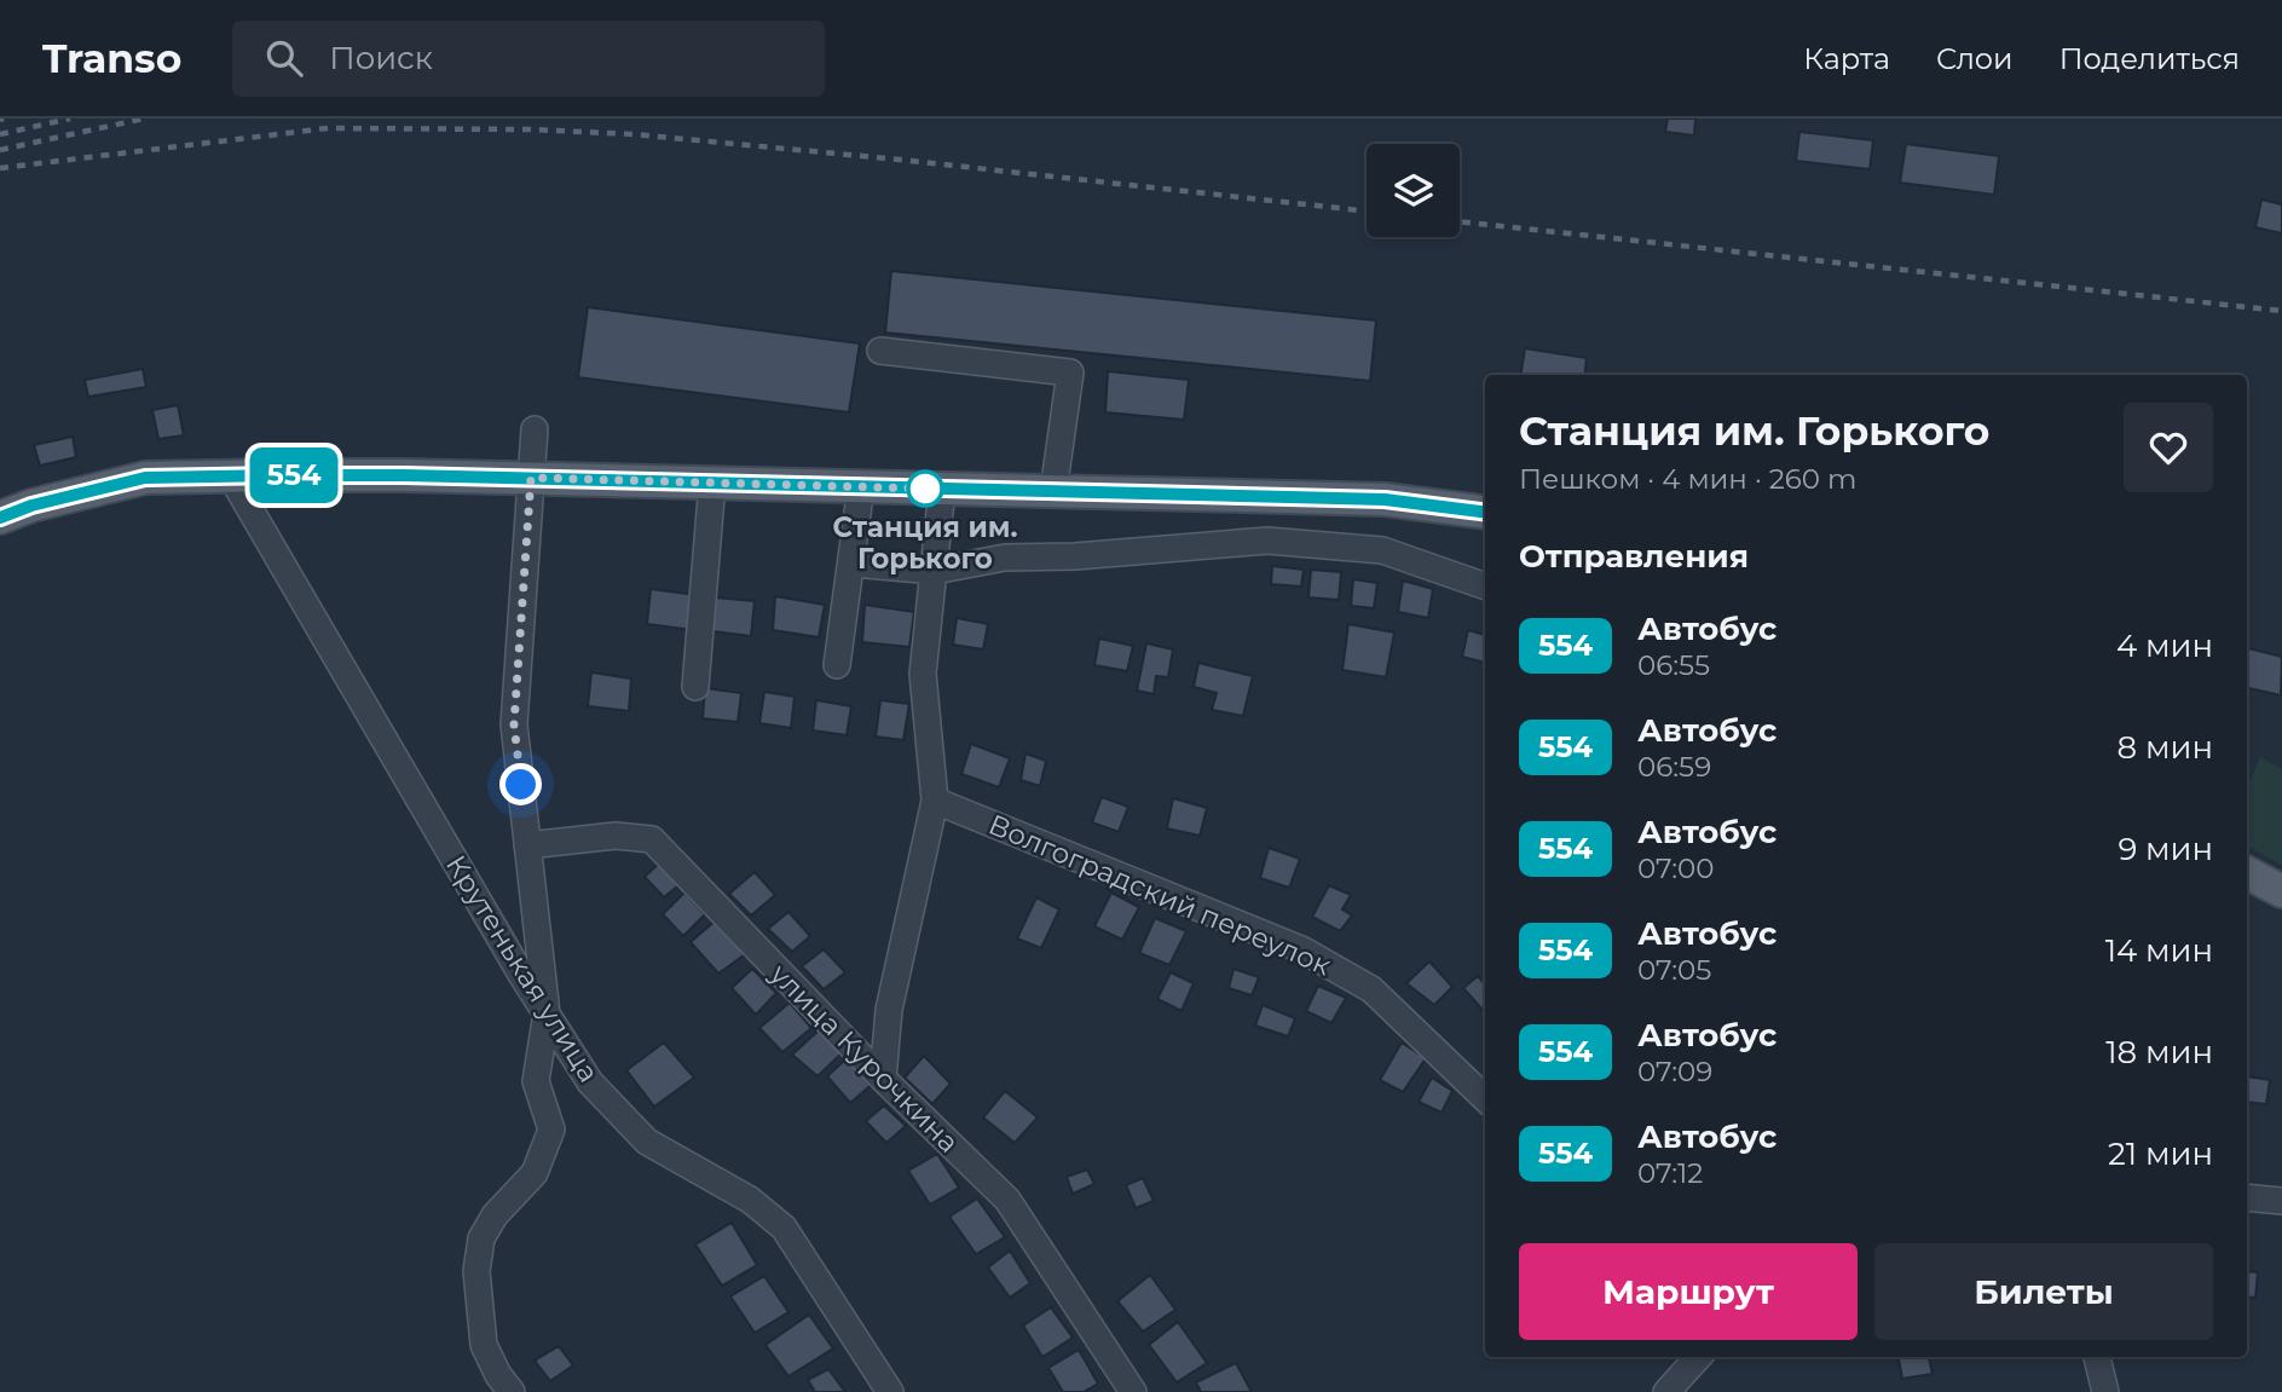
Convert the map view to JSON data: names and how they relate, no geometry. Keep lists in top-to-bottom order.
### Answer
{
  "streets": {
    "street": ["Волгоградский переулок", "Крутенькая улица", "улица Курочкина"]
  },
  "places": ["Станция им. Горького"],
  "lines": ["bus line 554"],
  "page": {
    "header": "Transo",
    "search": "Поиск",
    "nav": ["Карта", "Слои", "Поделиться"],
    "on_map": "554",
    "heading": [
      ["Станция им. Горького", "Пешком · 4 мин · 260 m"],
      "Отправления"
    ],
    "list": [
      {
        "mark": "554",
        "name": "Автобус",
        "note": "06:55",
        "value": "4 мин"
      },
      {
        "mark": "554",
        "name": "Автобус",
        "note": "06:59",
        "value": "8 мин"
      },
      {
        "mark": "554",
        "name": "Автобус",
        "note": "07:00",
        "value": "9 мин"
      },
      {
        "mark": "554",
        "name": "Автобус",
        "note": "07:05",
        "value": "14 мин"
      },
      {
        "mark": "554",
        "name": "Автобус",
        "note": "07:09",
        "value": "18 мин"
      },
      {
        "mark": "554",
        "name": "Автобус",
        "note": "07:12",
        "value": "21 мин"
      }
    ],
    "buttons": ["Маршрут", "Билеты"]
  }
}
